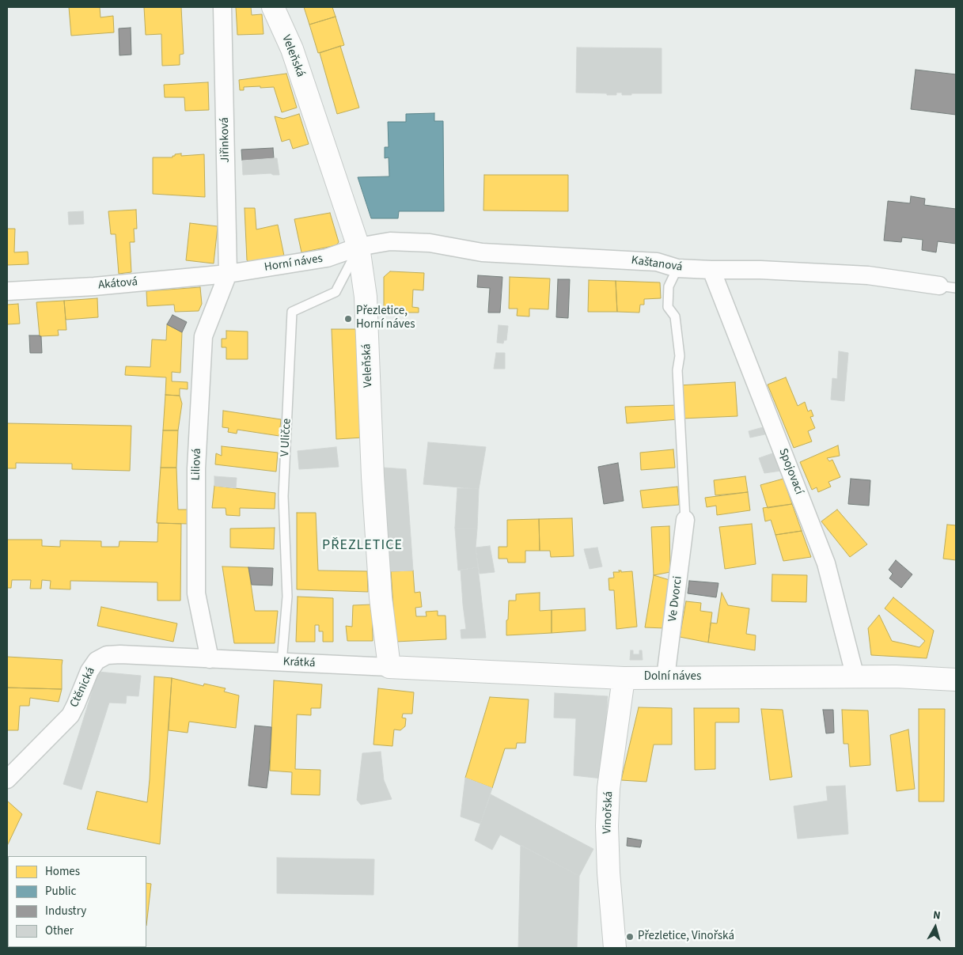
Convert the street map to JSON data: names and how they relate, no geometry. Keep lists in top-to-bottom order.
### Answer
{
  "streets": {
    "street": [
      "Veleňská",
      "Jiřinková",
      "Horní náves",
      "Kaštanová",
      "Akátová",
      "Liliová",
      "Spojovací",
      "Ve Dvorci",
      "Krátká",
      "Dolní náves",
      "Ctěnická",
      "Vinořská"
    ],
    "lane": ["V Uličce"]
  },
  "crossings": [
    ["Veleňská", "Horní náves"],
    ["Veleňská", "Kaštanová"],
    ["Veleňská", "V Uličce"],
    ["Veleňská", "Krátká"],
    ["Veleňská", "Dolní náves"],
    ["Jiřinková", "Horní náves"],
    ["Jiřinková", "Akátová"],
    ["Jiřinková", "Liliová"],
    ["Horní náves", "Kaštanová"],
    ["Horní náves", "Akátová"],
    ["Horní náves", "V Uličce"],
    ["Horní náves", "Liliová"],
    ["Kaštanová", "V Uličce"],
    ["Kaštanová", "Spojovací"],
    ["Akátová", "Liliová"],
    ["V Uličce", "Krátká"],
    ["Liliová", "Krátká"],
    ["Liliová", "Ctěnická"],
    ["Spojovací", "Dolní náves"],
    ["Ve Dvorci", "Dolní náves"],
    ["Krátká", "Dolní náves"],
    ["Krátká", "Ctěnická"],
    ["Dolní náves", "Vinořská"]
  ],
  "districts": ["PŘEZLETICE"],
  "places": ["Přezletice, Horní náves", "Přezletice, Vinořská"],
  "legend": [
    "Homes",
    "Public",
    "Industry",
    "Other"
  ],
  "north": "top"
}
